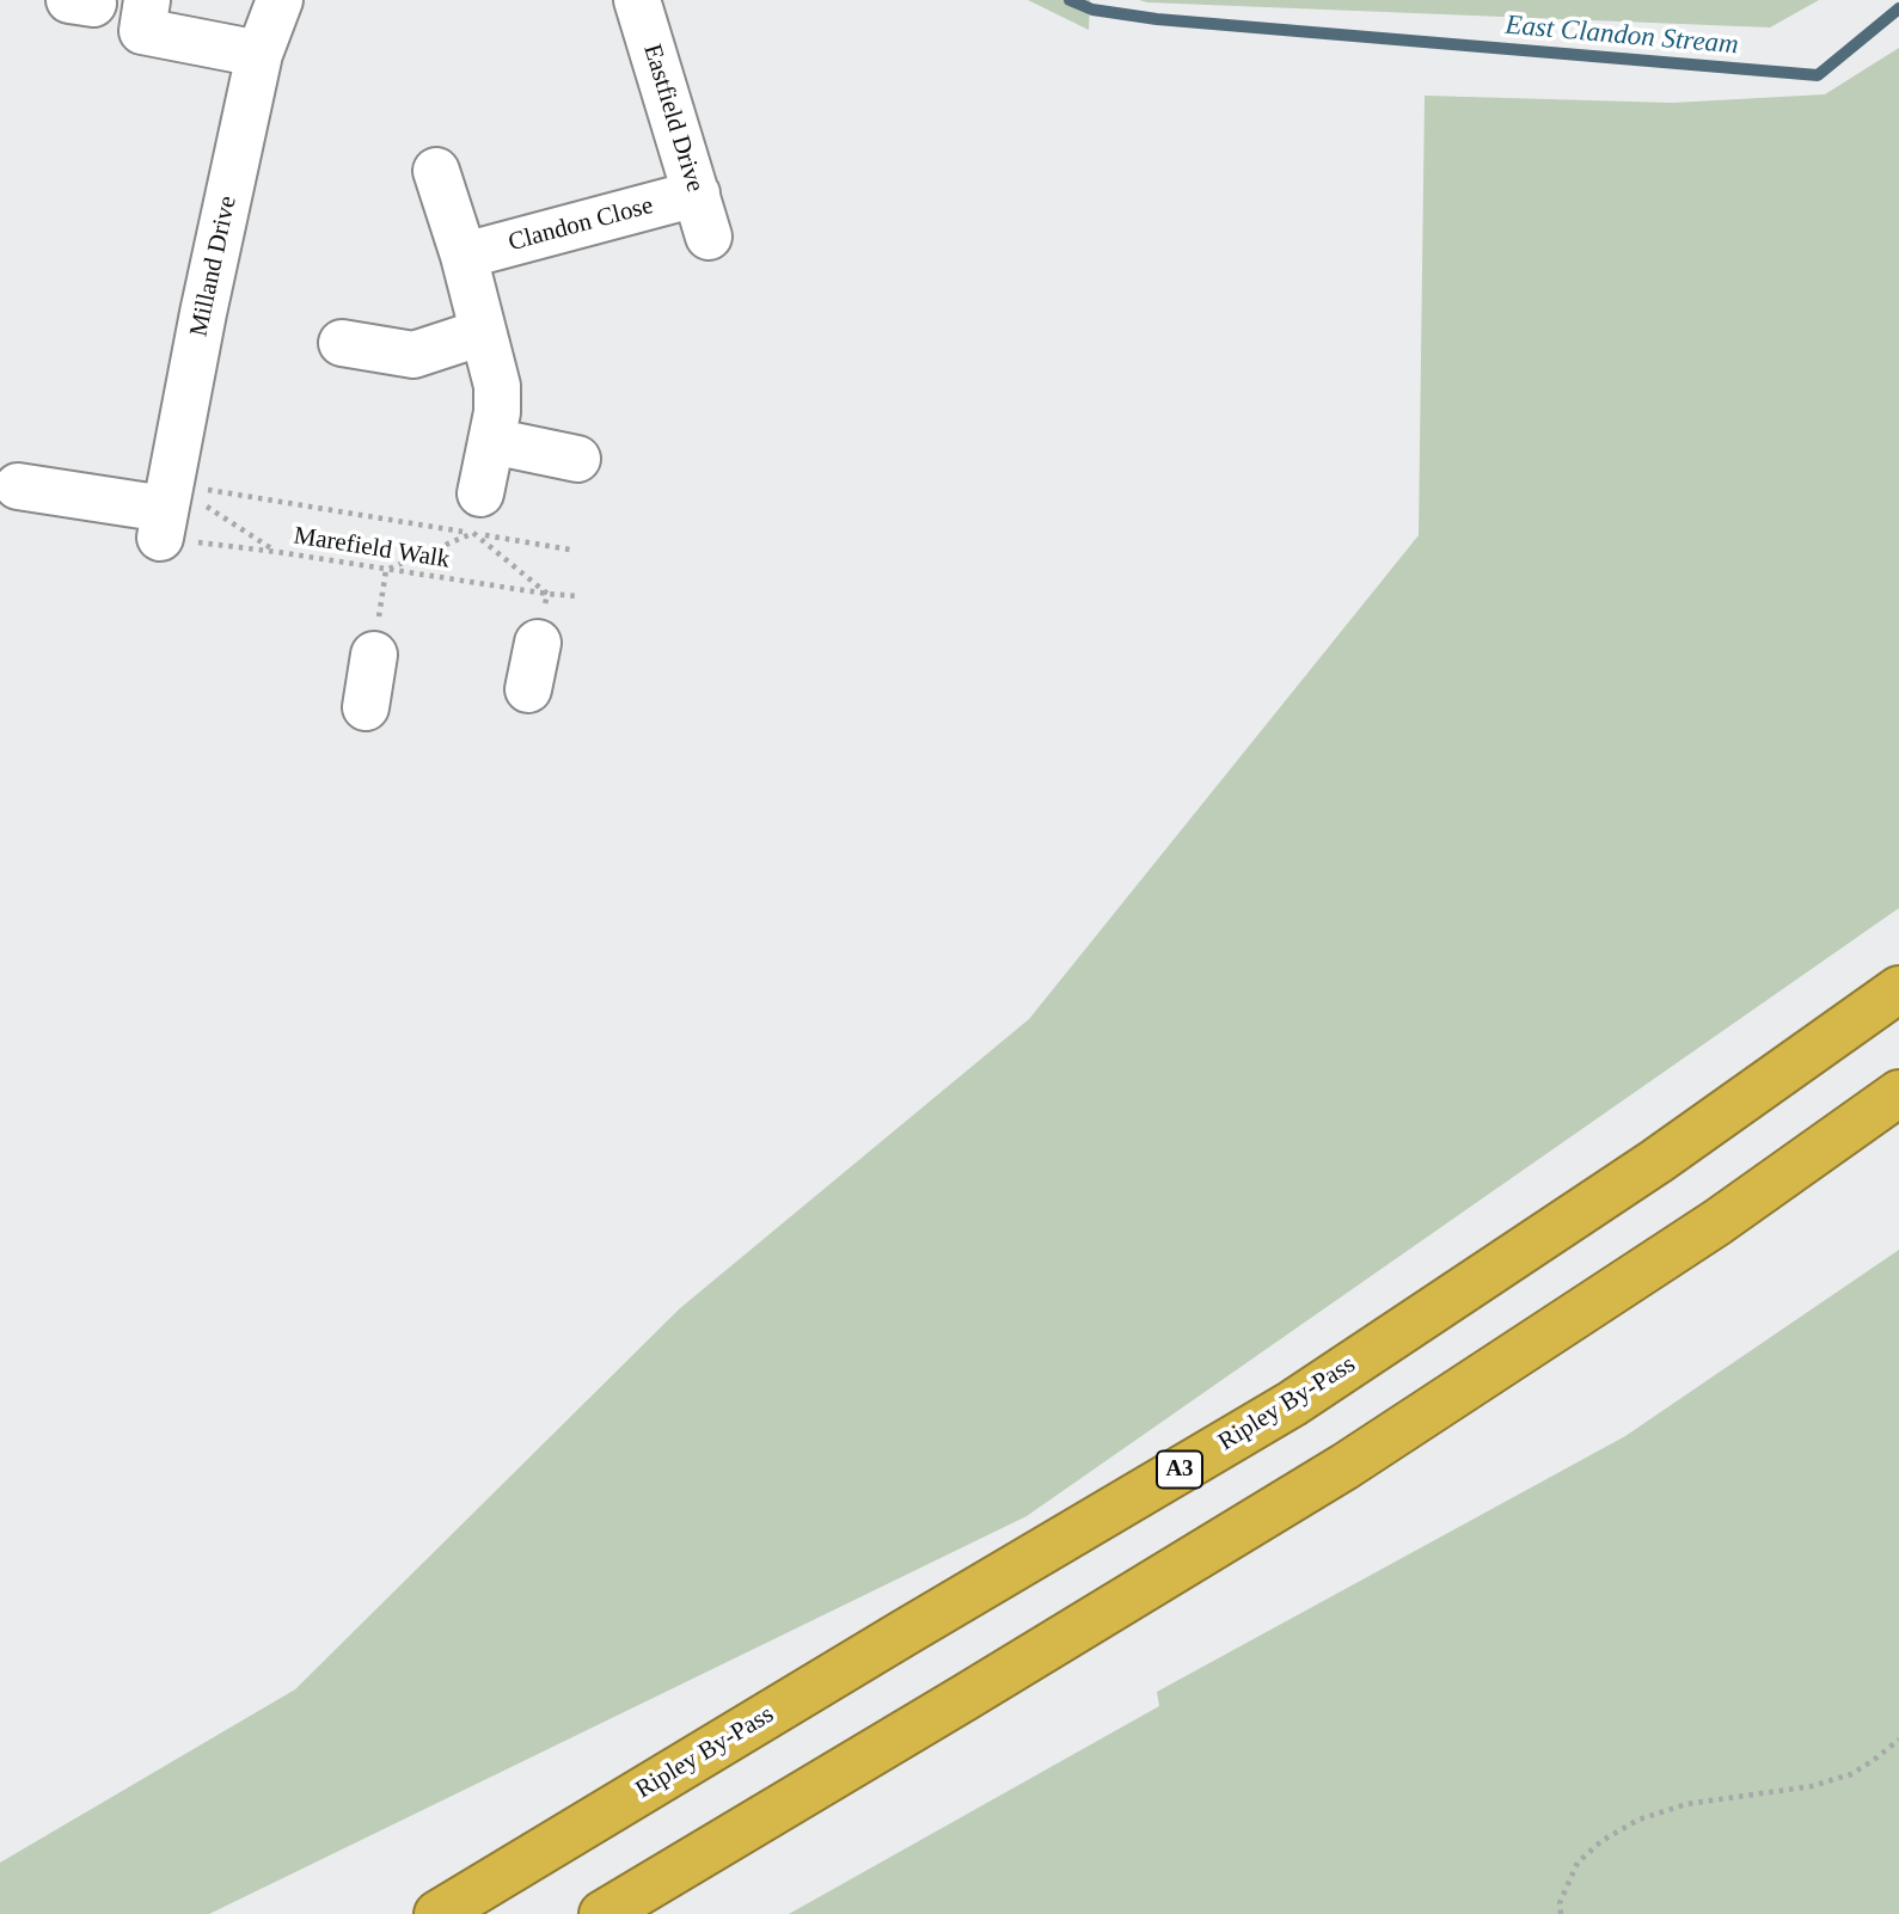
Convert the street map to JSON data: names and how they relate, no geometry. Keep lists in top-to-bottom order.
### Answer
{
  "streets": {
    "highway": ["Ripley By-Pass", "A3"],
    "street": ["Eastfield Drive", "Clandon Close", "Milland Drive"],
    "path": ["Marefield Walk"]
  },
  "crossings": [
    ["Eastfield Drive", "Clandon Close"],
    ["Milland Drive", "Marefield Walk"]
  ],
  "water": ["East Clandon Stream"]
}
